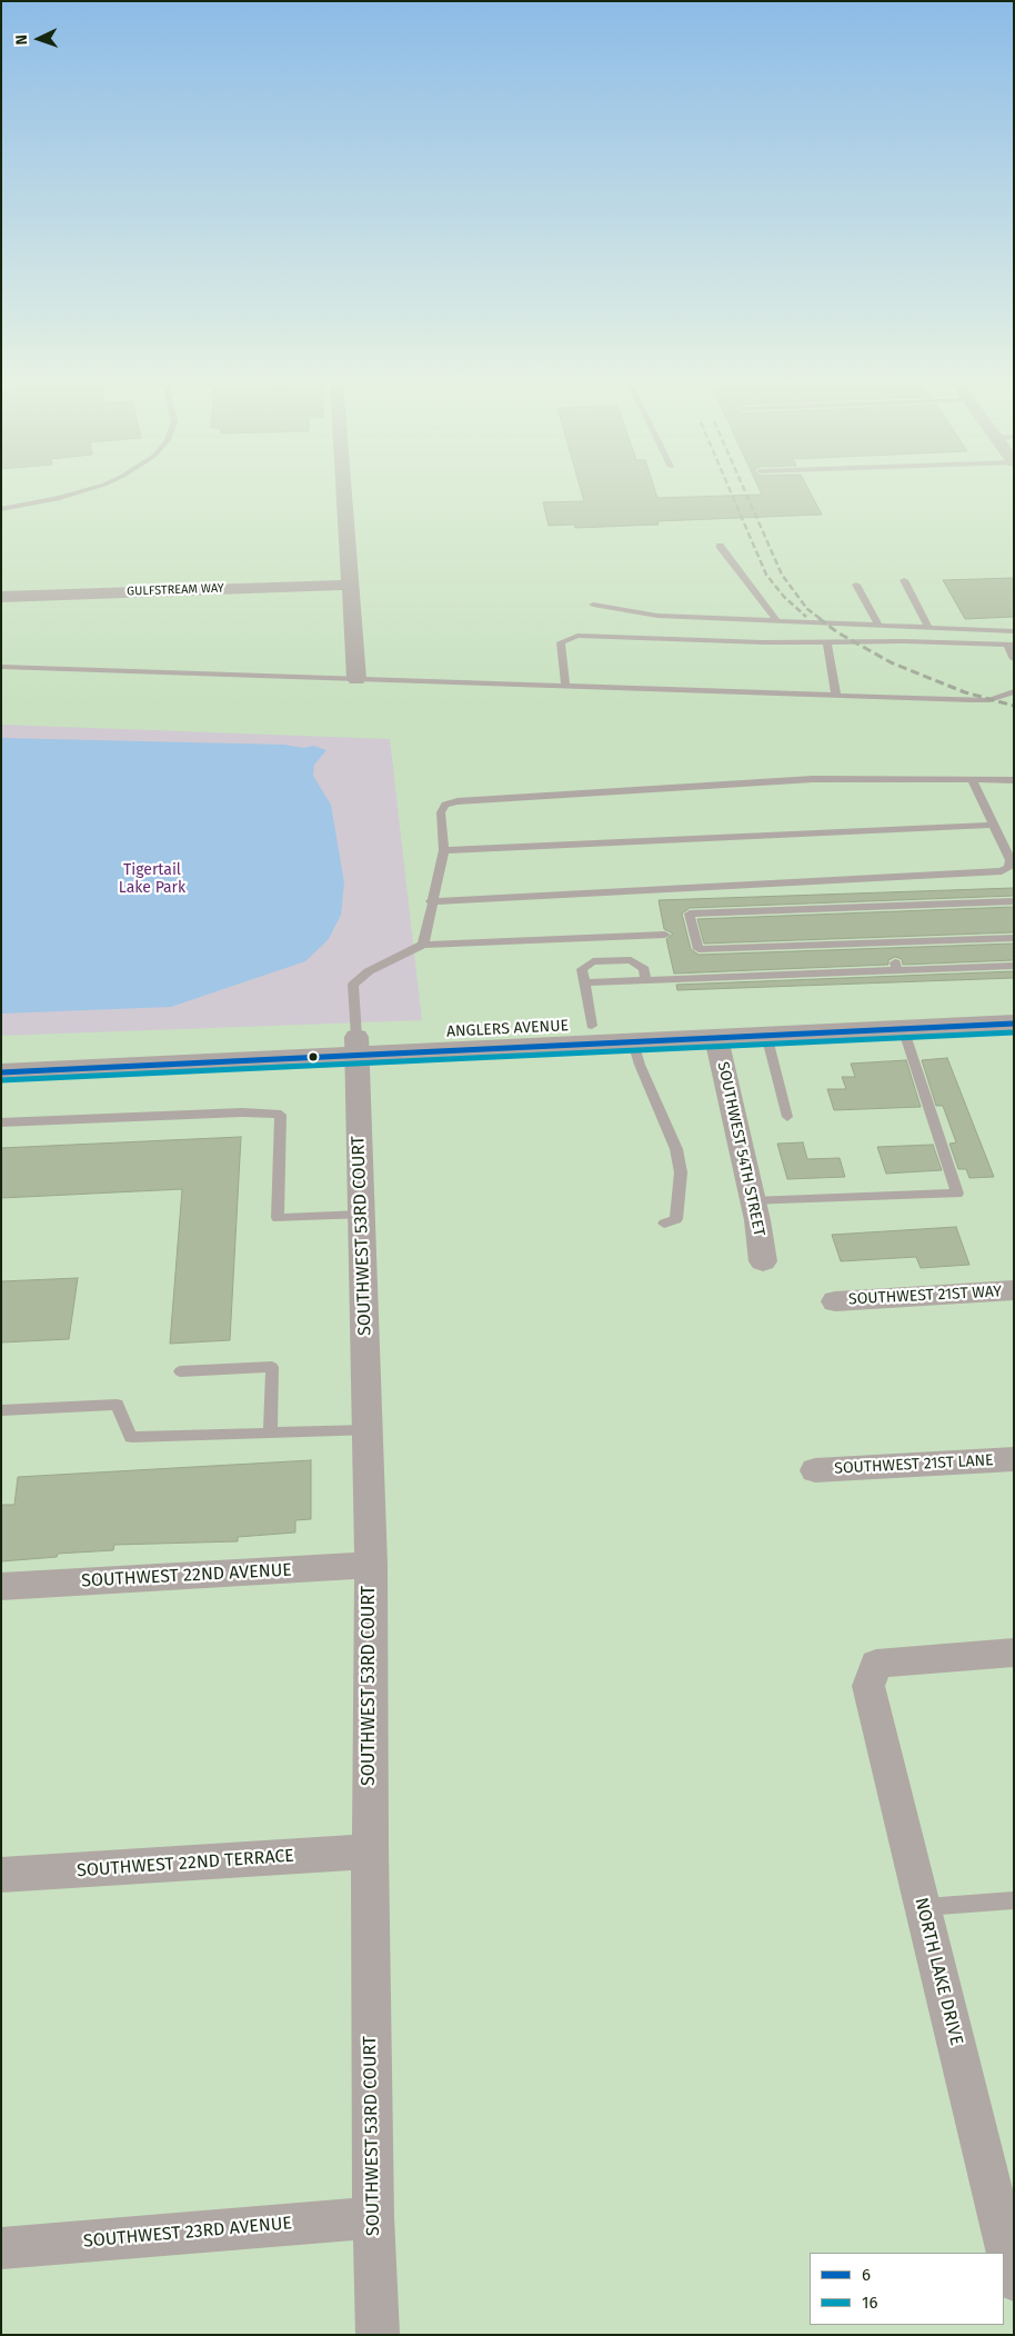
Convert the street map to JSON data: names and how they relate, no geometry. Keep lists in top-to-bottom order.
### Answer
{
  "streets": {
    "street": [
      "GULFSTREAM WAY",
      "ANGLERS AVENUE",
      "SOUTHWEST 54TH STREET",
      "SOUTHWEST 53RD COURT",
      "SOUTHWEST 21ST WAY",
      "SOUTHWEST 21ST LANE",
      "SOUTHWEST 22ND AVENUE",
      "SOUTHWEST 22ND TERRACE",
      "NORTH LAKE DRIVE",
      "SOUTHWEST 23RD AVENUE"
    ]
  },
  "crossings": [
    ["ANGLERS AVENUE", "SOUTHWEST 54TH STREET"],
    ["ANGLERS AVENUE", "SOUTHWEST 53RD COURT"],
    ["SOUTHWEST 53RD COURT", "SOUTHWEST 22ND AVENUE"],
    ["SOUTHWEST 53RD COURT", "SOUTHWEST 22ND TERRACE"],
    ["SOUTHWEST 53RD COURT", "SOUTHWEST 23RD AVENUE"]
  ],
  "parks": ["Tigertail Lake Park"],
  "lines": ["transit line 6", "transit line 16"],
  "legend": ["6", "16"],
  "north": "left"
}
